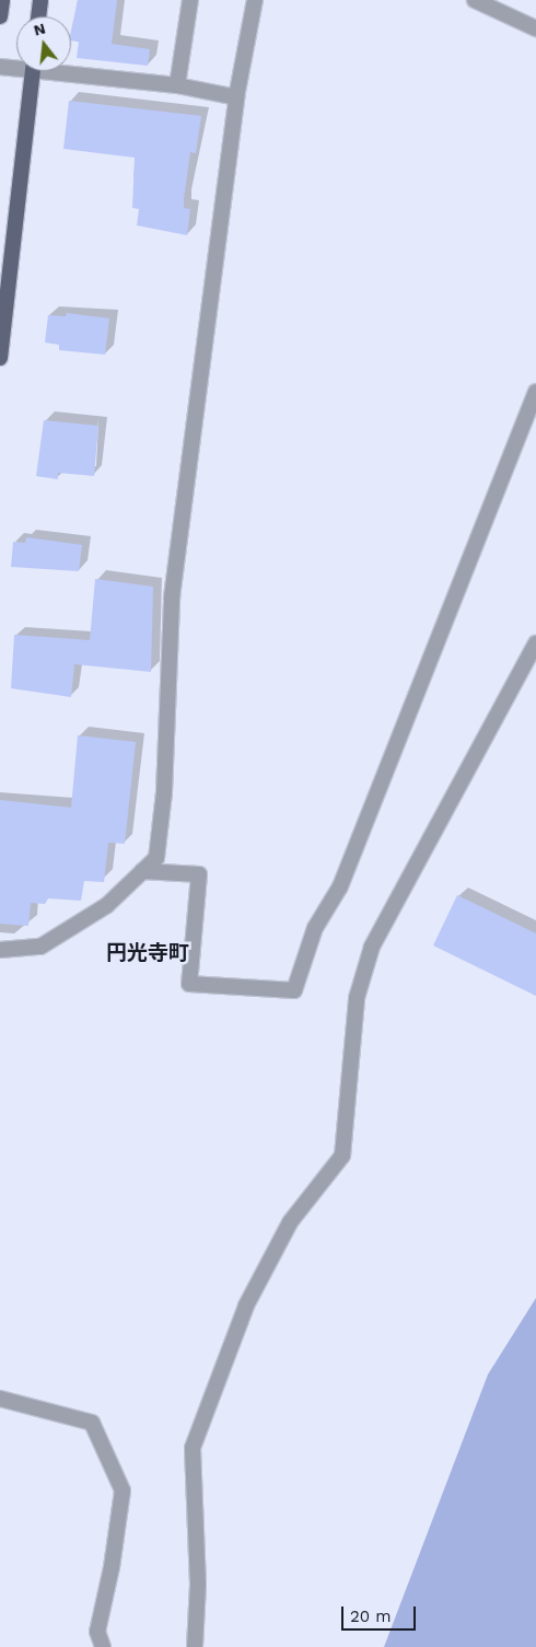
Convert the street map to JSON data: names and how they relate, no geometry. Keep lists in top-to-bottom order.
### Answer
{
  "districts": ["円光寺町"],
  "scale_bar": "20 m",
  "north": "top"
}
